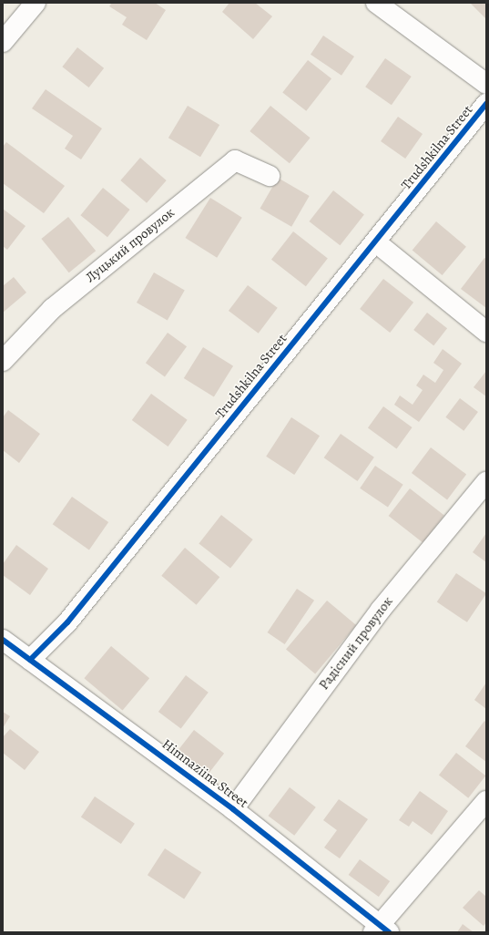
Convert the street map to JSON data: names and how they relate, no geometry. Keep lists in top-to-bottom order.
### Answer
{
  "streets": {
    "street": [
      "Trudshkilna Street",
      "Луцький провулок",
      "Радісний провулок",
      "Himnaziina Street"
    ]
  },
  "crossings": [
    ["Trudshkilna Street", "Himnaziina Street"],
    ["Радісний провулок", "Himnaziina Street"]
  ]
}
